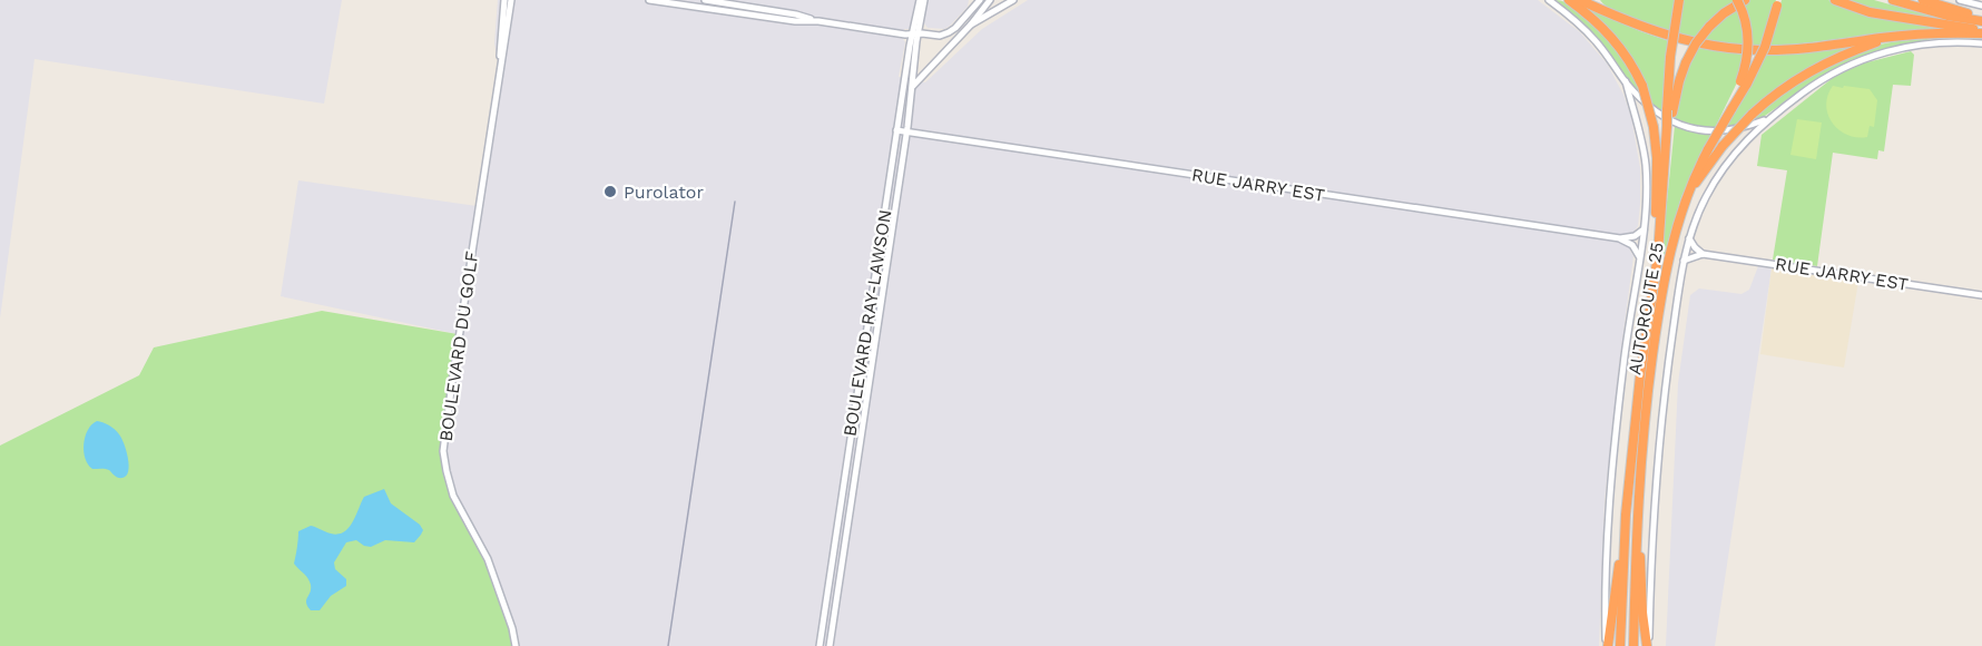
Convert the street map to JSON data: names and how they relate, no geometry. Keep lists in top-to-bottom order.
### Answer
{
  "streets": {
    "highway": ["AUTOROUTE 25"],
    "street": ["RUE JARRY EST", "BOULEVARD RAY-LAWSON", "BOULEVARD DU GOLF"]
  },
  "crossings": [
    ["RUE JARRY EST", "BOULEVARD RAY-LAWSON"]
  ],
  "places": ["Purolator"]
}
